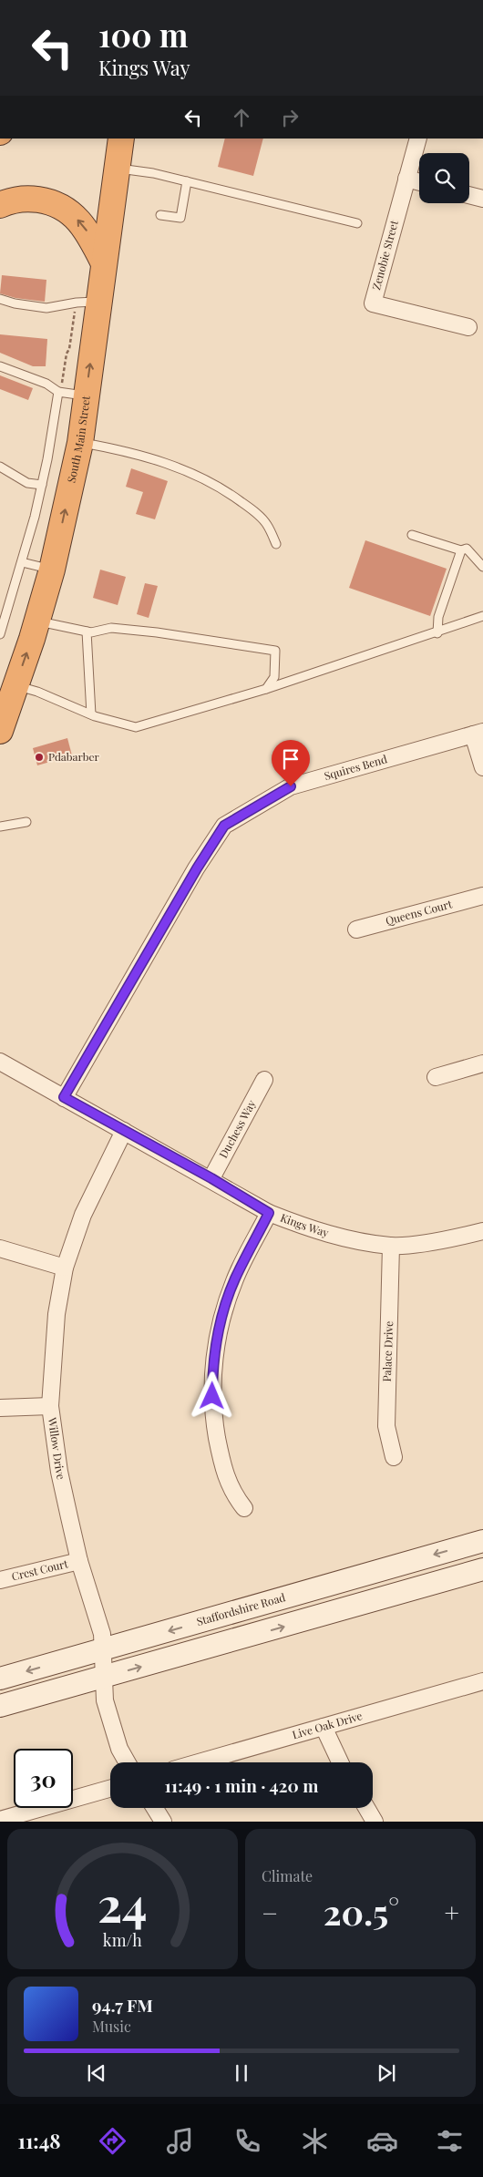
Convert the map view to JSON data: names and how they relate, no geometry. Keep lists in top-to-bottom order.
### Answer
{
  "streets": {
    "highway": ["South Main Street"],
    "main road": ["Staffordshire Road"],
    "street": [
      "Zenobie Street",
      "Squires Bend",
      "Queens Court",
      "Duchess Way",
      "Kings Way",
      "Palace Drive",
      "Willow Drive",
      "Crest Court",
      "Live Oak Drive"
    ]
  },
  "crossings": [
    ["Squires Bend", "Kings Way"],
    ["Duchess Way", "Kings Way"],
    ["Kings Way", "Palace Drive"],
    ["Kings Way", "Willow Drive"],
    ["Willow Drive", "Crest Court"],
    ["Willow Drive", "Staffordshire Road"]
  ],
  "one_way": ["South Main Street"],
  "places": ["Pdabarber"],
  "page": {
    "turn": ["100 m", "Kings Way"],
    "limit": "30",
    "trip": "11:49 · 1 min · 420 m",
    "tile": "Climate",
    "heat": ["−", "20.5°", "+"],
    "song": ["94.7 FM", "Music"],
    "tabs": "11:48",
    "gauge": ["24", "km/h"]
  }
}
